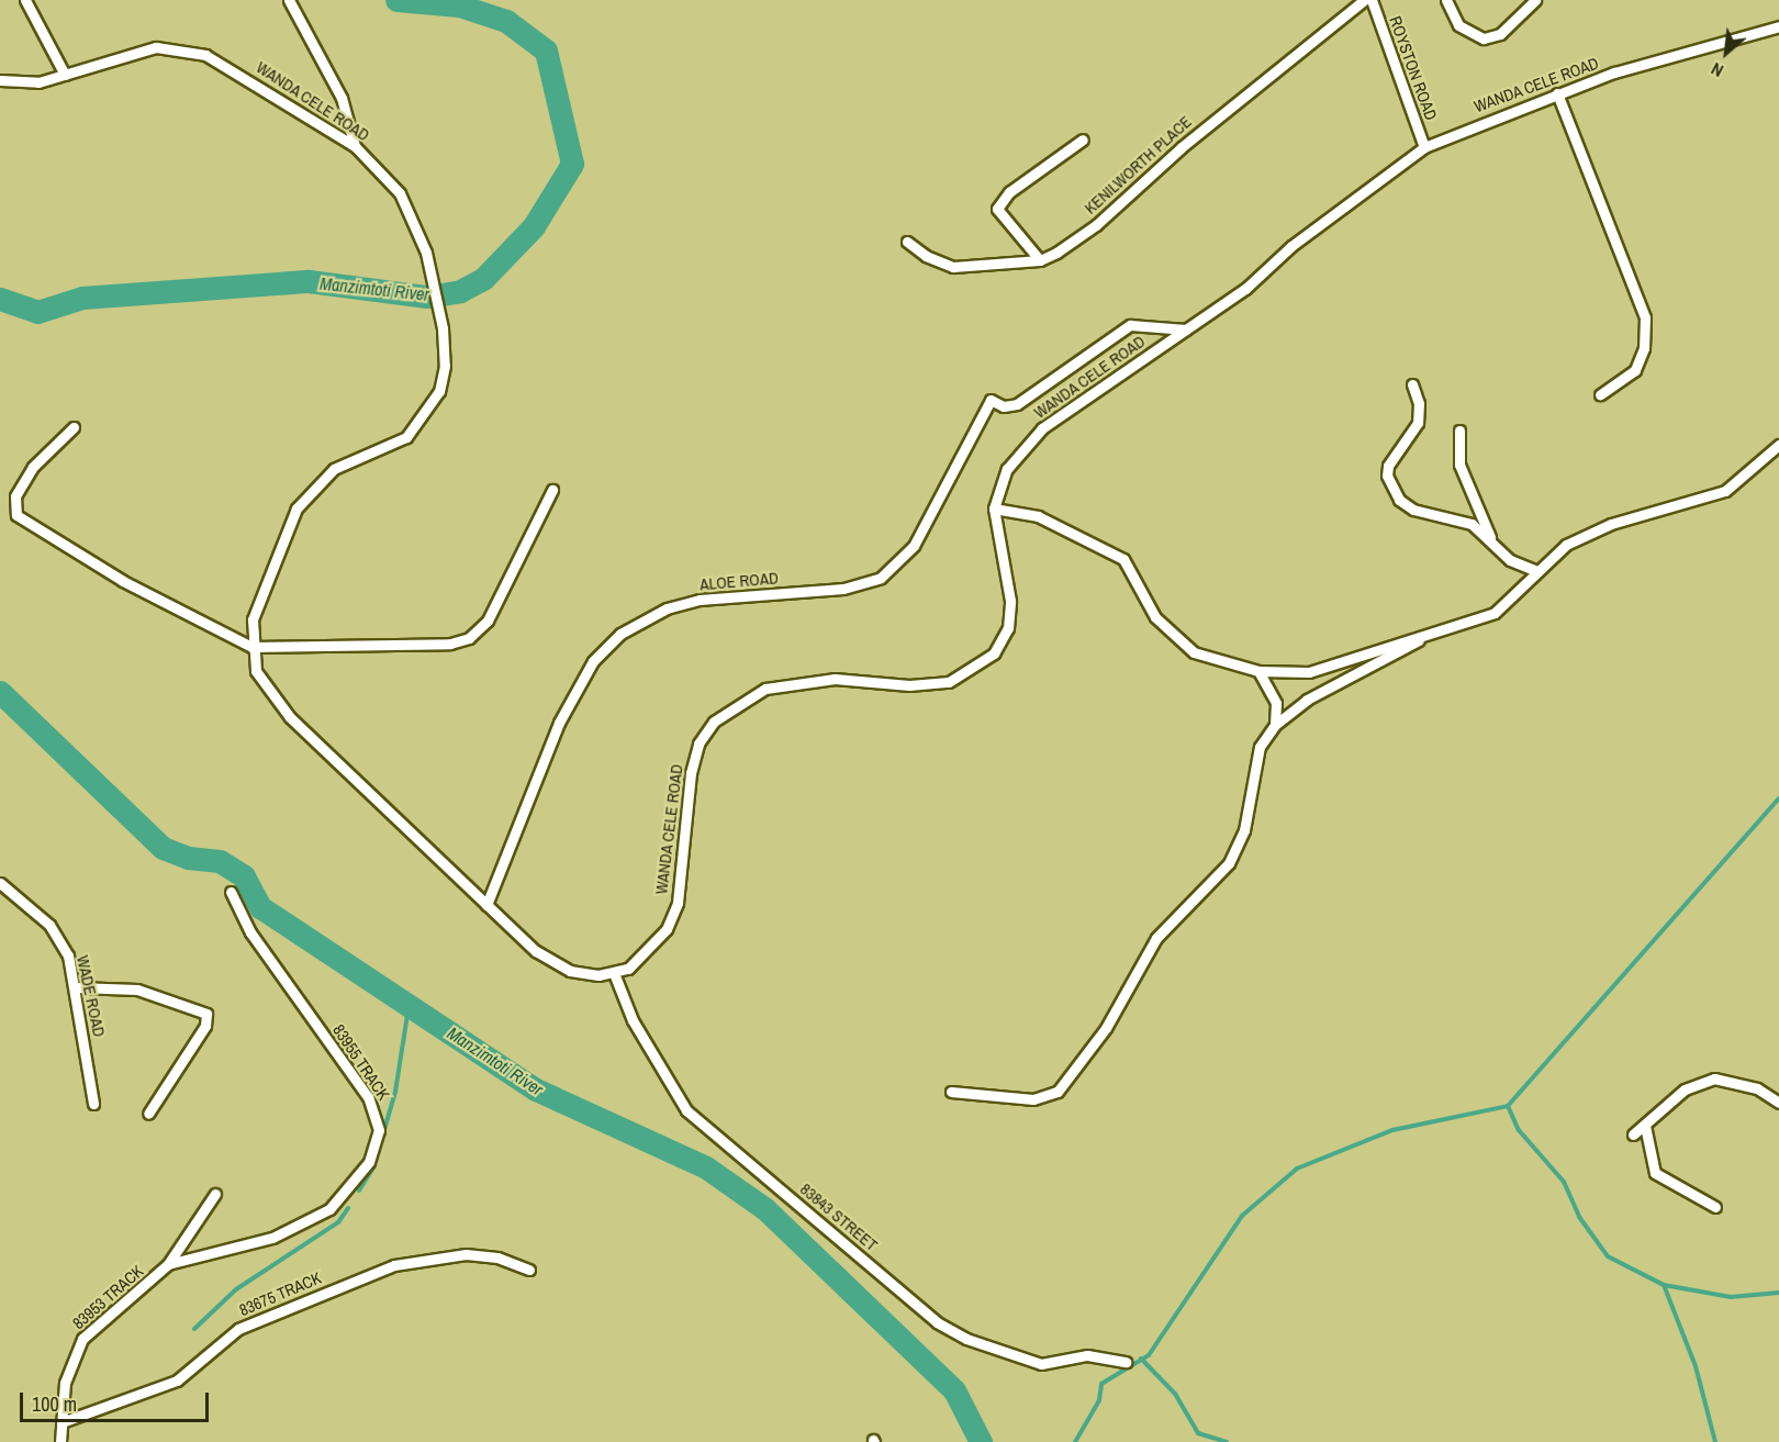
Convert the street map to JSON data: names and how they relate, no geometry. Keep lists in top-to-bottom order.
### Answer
{
  "streets": {
    "street": [
      "ROYSTON ROAD",
      "WANDA CELE ROAD",
      "KENILWORTH PLACE",
      "ALOE ROAD",
      "WADE ROAD",
      "83955 TRACK",
      "83843 STREET",
      "83675 TRACK",
      "83953 TRACK"
    ]
  },
  "crossings": [
    ["ROYSTON ROAD", "WANDA CELE ROAD"],
    ["WANDA CELE ROAD", "ALOE ROAD"],
    ["WANDA CELE ROAD", "83843 STREET"],
    ["83955 TRACK", "83953 TRACK"],
    ["83675 TRACK", "83953 TRACK"]
  ],
  "water": ["Manzimtoti River"],
  "scale_bar": "100 m",
  "north": "bottom left"
}
